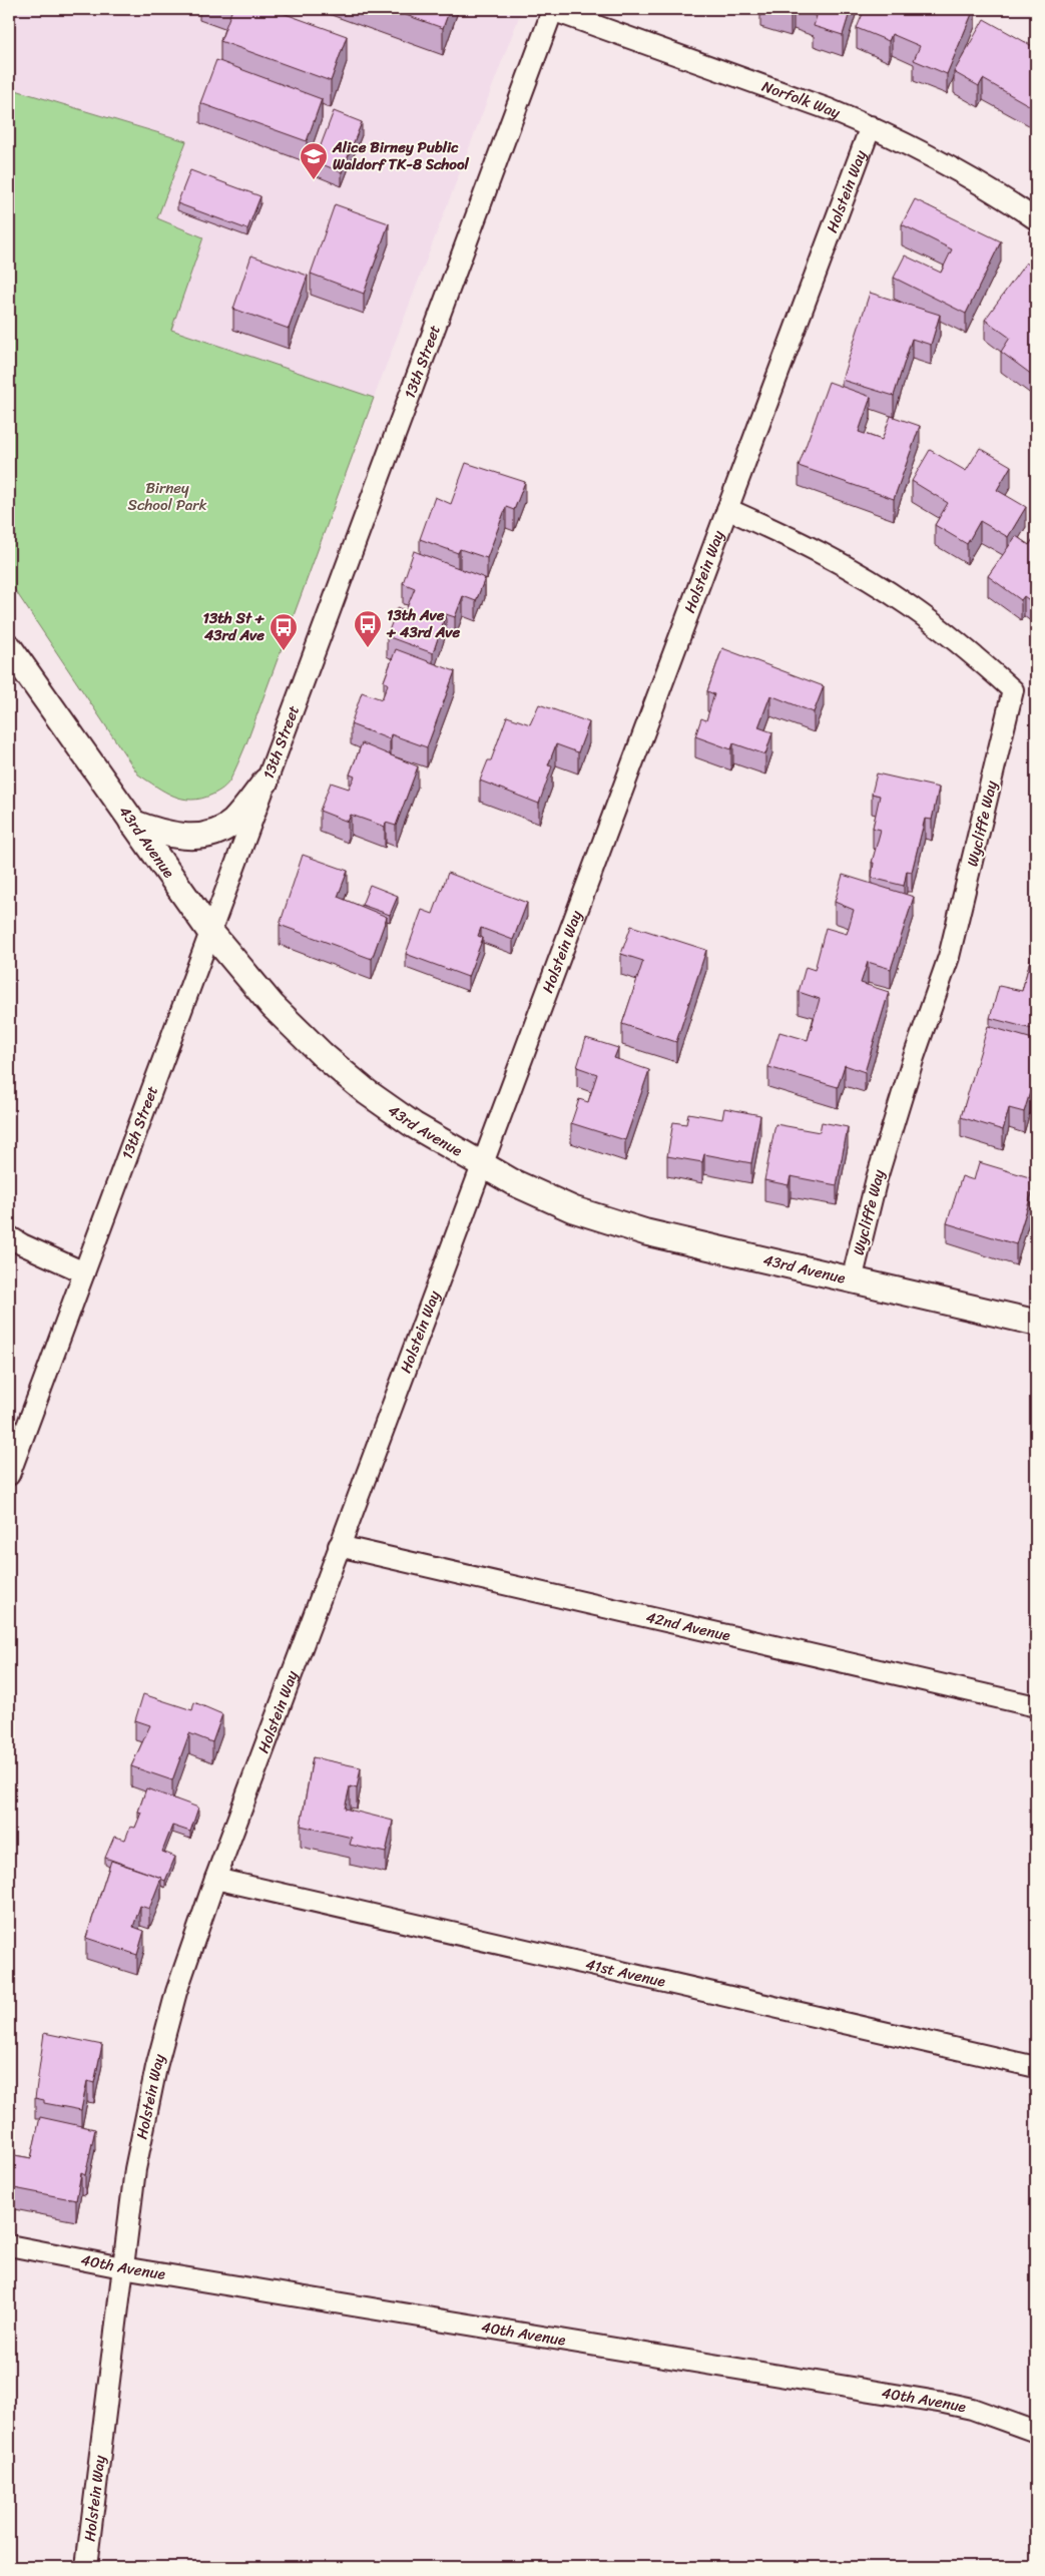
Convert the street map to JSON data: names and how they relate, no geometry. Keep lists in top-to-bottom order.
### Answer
{
  "streets": {
    "street": [
      "Norfolk Way",
      "Holstein Way",
      "13th Street",
      "Wycliffe Way",
      "43rd Avenue",
      "42nd Avenue",
      "41st Avenue",
      "40th Avenue"
    ]
  },
  "crossings": [
    ["Norfolk Way", "Holstein Way"],
    ["Norfolk Way", "13th Street"],
    ["Holstein Way", "Wycliffe Way"],
    ["Holstein Way", "43rd Avenue"],
    ["Holstein Way", "42nd Avenue"],
    ["Holstein Way", "41st Avenue"],
    ["Holstein Way", "40th Avenue"],
    ["13th Street", "43rd Avenue"],
    ["Wycliffe Way", "43rd Avenue"]
  ],
  "parks": ["Birney School Park"],
  "places": {
    "school or university": ["Alice Birney Public Waldorf TK-8 School"],
    "bus stop": ["13th Ave + 43rd Ave", "13th St + 43rd Ave"]
  }
}
